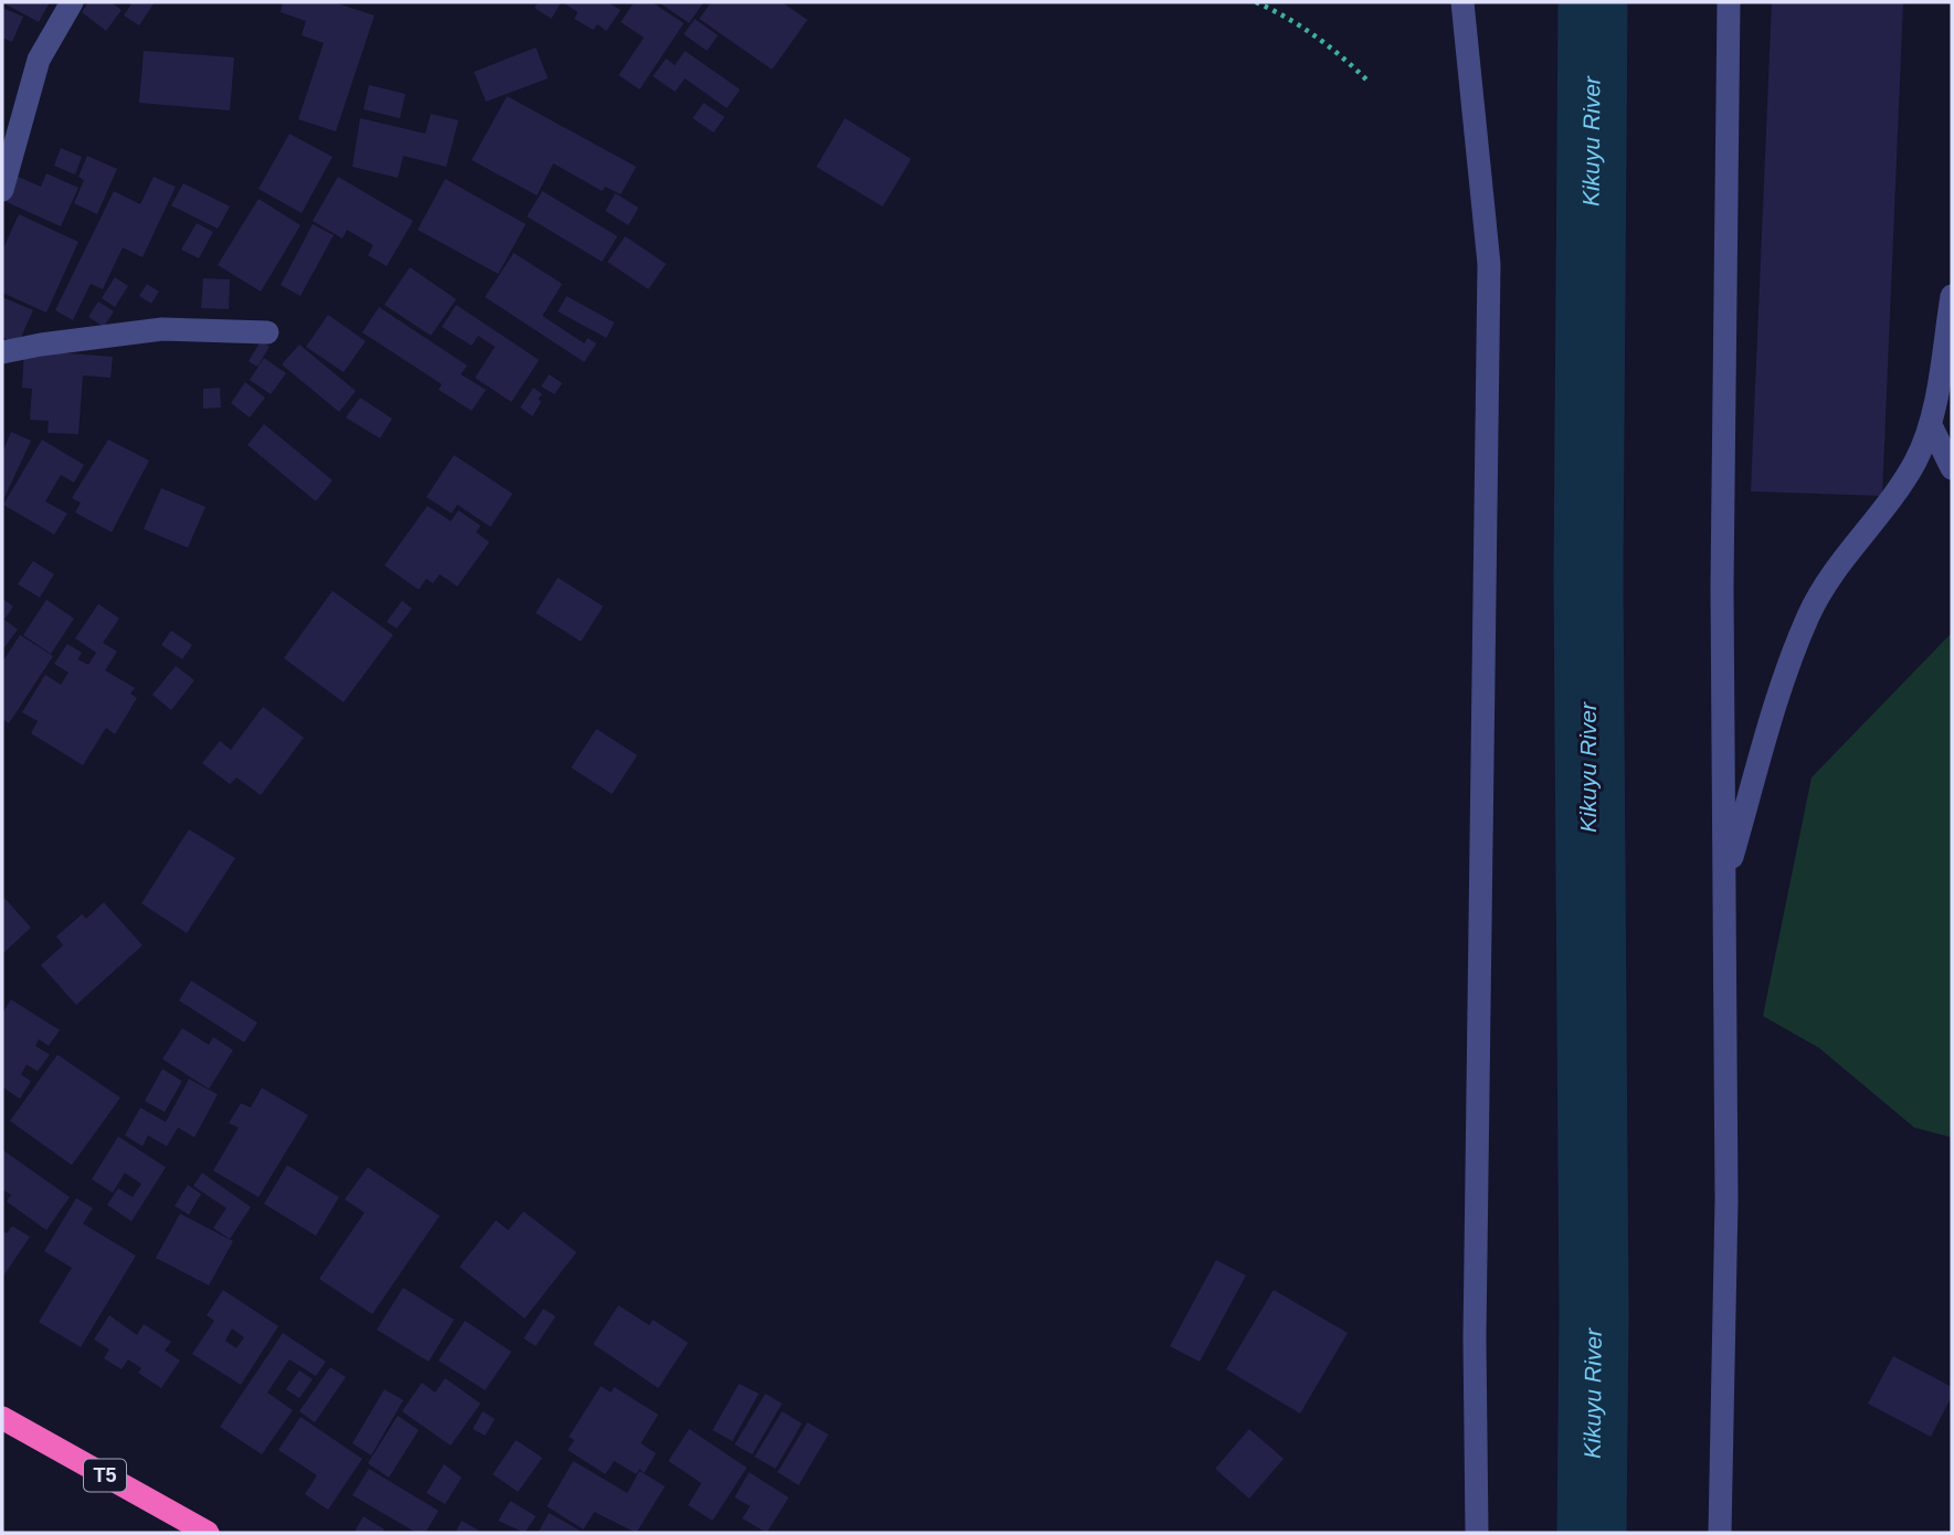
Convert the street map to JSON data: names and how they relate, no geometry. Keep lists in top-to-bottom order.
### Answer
{
  "streets": {
    "highway": ["T5"]
  },
  "water": ["Kikuyu River"]
}
